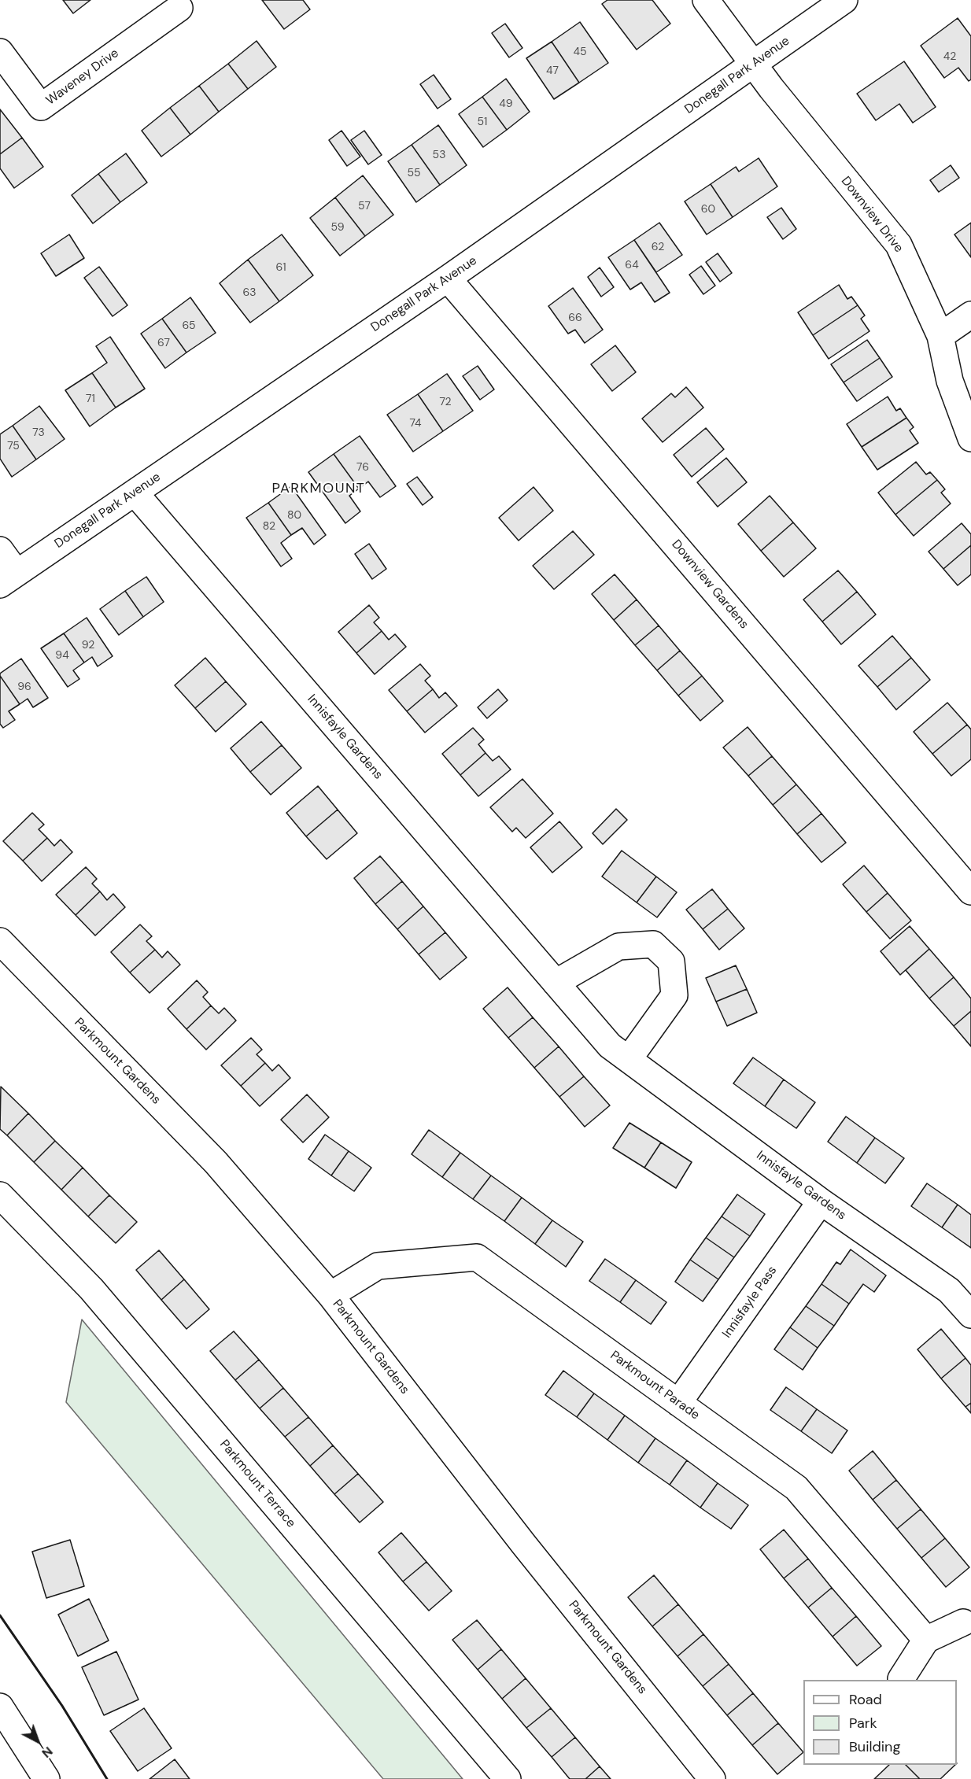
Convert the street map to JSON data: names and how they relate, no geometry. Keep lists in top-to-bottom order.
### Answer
{
  "streets": {
    "street": [
      "Donegall Park Avenue",
      "Waveney Drive",
      "Downview Drive",
      "Downview Gardens",
      "Innisfayle Gardens",
      "Parkmount Gardens",
      "Innisfayle Pass",
      "Parkmount Parade",
      "Parkmount Terrace"
    ]
  },
  "crossings": [
    ["Donegall Park Avenue", "Downview Drive"],
    ["Donegall Park Avenue", "Downview Gardens"],
    ["Donegall Park Avenue", "Innisfayle Gardens"],
    ["Innisfayle Gardens", "Innisfayle Pass"],
    ["Parkmount Gardens", "Parkmount Parade"],
    ["Innisfayle Pass", "Parkmount Parade"]
  ],
  "districts": ["PARKMOUNT"],
  "house_numbers": [
    "45",
    "42",
    "47",
    "49",
    "51",
    "53",
    "55",
    "57",
    "60",
    "59",
    "62",
    "64",
    "61",
    "63",
    "66",
    "65",
    "67",
    "71",
    "72",
    "74",
    "73",
    "75",
    "76",
    "80",
    "82",
    "92",
    "94",
    "96"
  ],
  "legend": ["Road", "Park", "Building"],
  "north": "bottom right"
}
